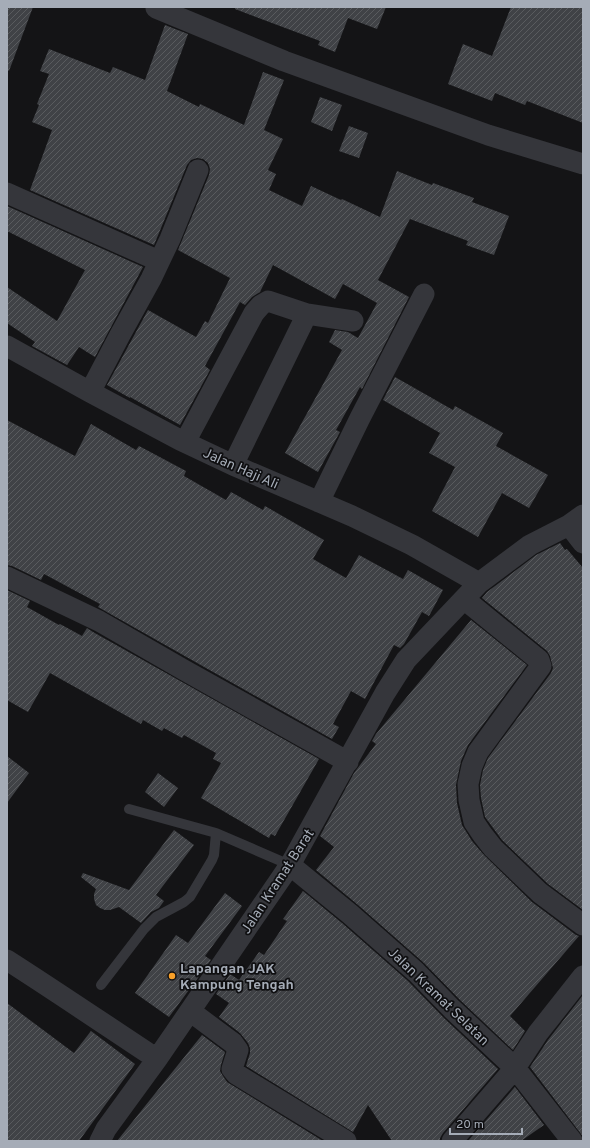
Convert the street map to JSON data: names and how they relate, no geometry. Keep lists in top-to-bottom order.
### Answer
{
  "streets": {
    "street": ["Jalan Haji Ali", "Jalan Kramat Barat", "Jalan Kramat Selatan"]
  },
  "crossings": [
    ["Jalan Haji Ali", "Jalan Kramat Barat"],
    ["Jalan Kramat Barat", "Jalan Kramat Selatan"]
  ],
  "places": ["Lapangan JAK Kampung Tengah"],
  "scale_bar": "20 m"
}
